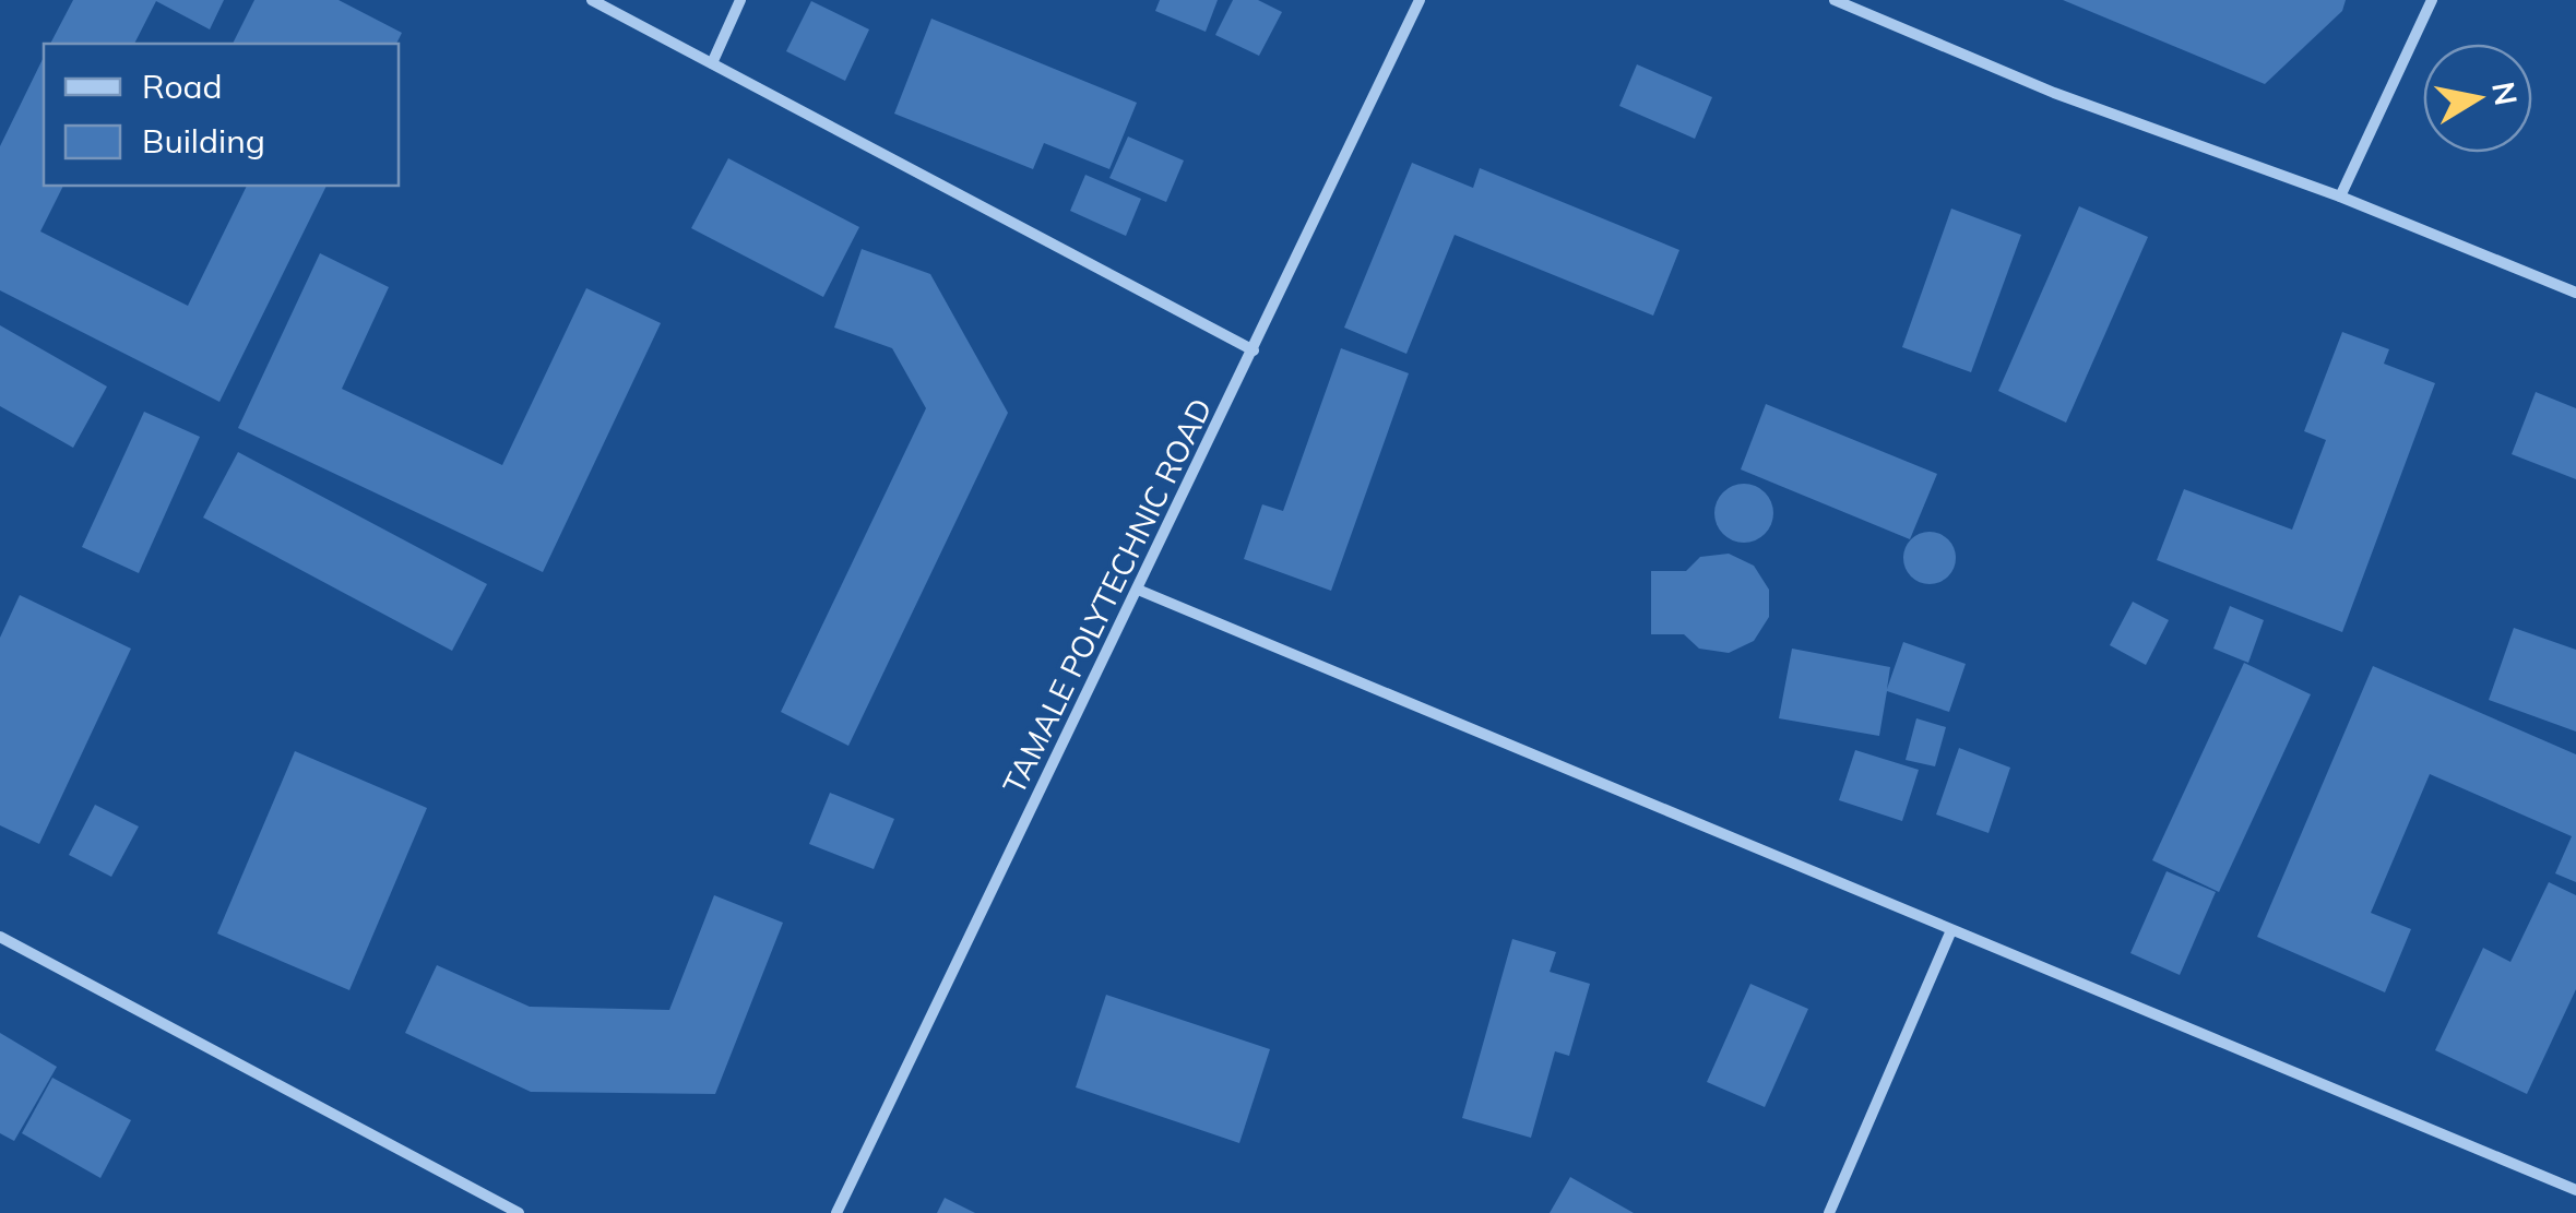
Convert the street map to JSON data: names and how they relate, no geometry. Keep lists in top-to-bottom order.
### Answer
{
  "streets": {
    "street": ["TAMALE POLYTECHNIC ROAD"]
  },
  "legend": ["Road", "Building"],
  "north": "right"
}
